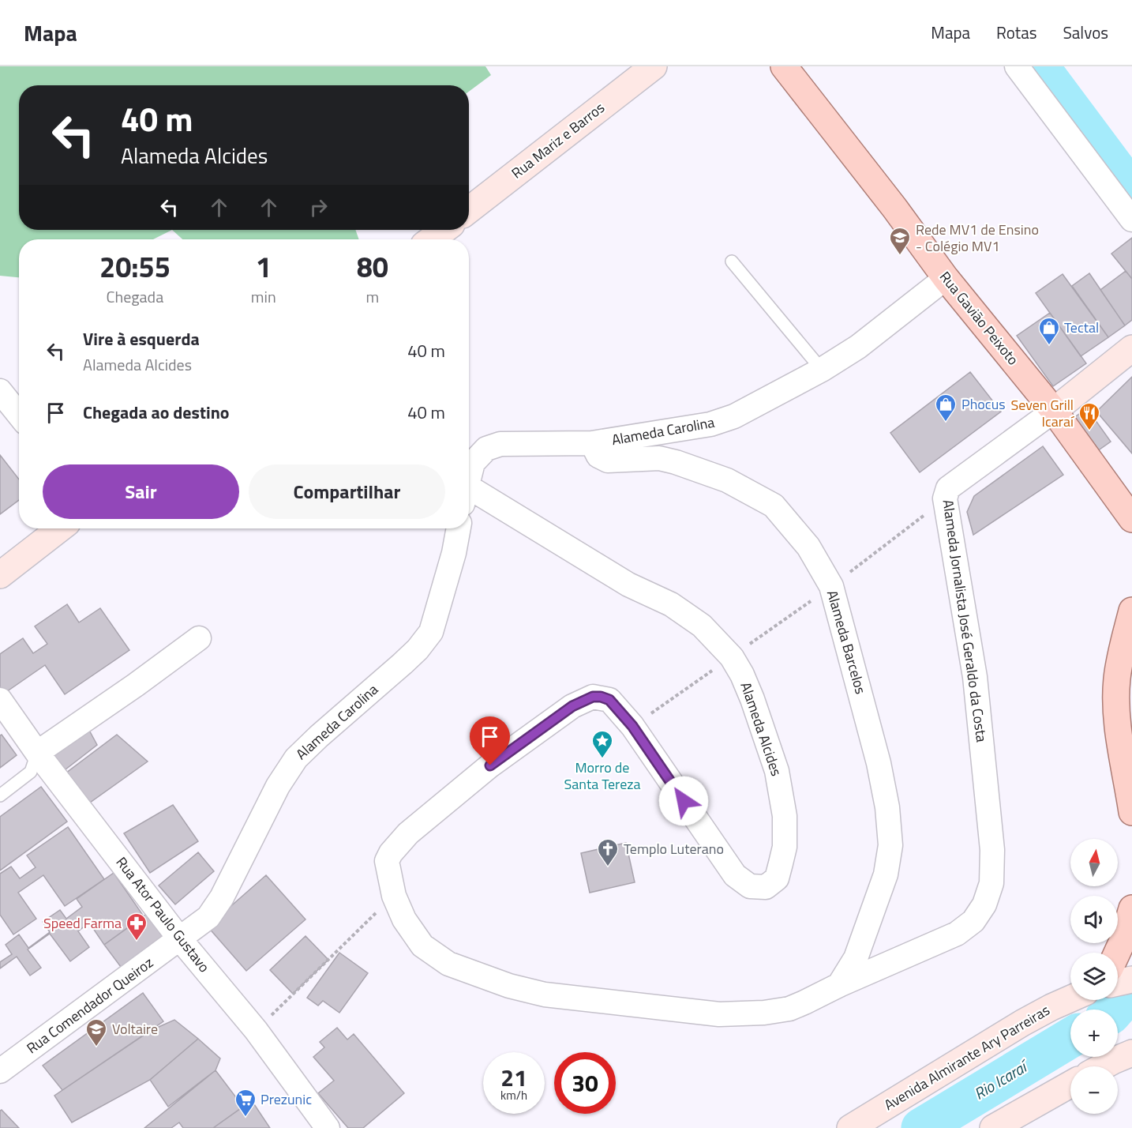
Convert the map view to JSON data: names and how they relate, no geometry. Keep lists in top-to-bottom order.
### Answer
{
  "streets": {
    "main road": ["Rua Mariz e Barros", "Rua Gavião Peixoto", "Avenida Almirante Ary Parreiras"],
    "street": [
      "Alameda Carolina",
      "Alameda Jornalista José Geraldo da Costa",
      "Alameda Barcelos",
      "Alameda Alcides",
      "Rua Ator Paulo Gustavo",
      "Rua Comendador Queiroz"
    ]
  },
  "crossings": [
    ["Rua Gavião Peixoto", "Alameda Carolina"],
    ["Rua Gavião Peixoto", "Alameda Jornalista José Geraldo da Costa"],
    ["Alameda Carolina", "Alameda Barcelos"],
    ["Alameda Carolina", "Rua Ator Paulo Gustavo"],
    ["Alameda Carolina", "Rua Comendador Queiroz"],
    ["Alameda Jornalista José Geraldo da Costa", "Alameda Barcelos"],
    ["Alameda Jornalista José Geraldo da Costa", "Alameda Alcides"],
    ["Rua Ator Paulo Gustavo", "Rua Comendador Queiroz"]
  ],
  "water": ["Rio Icaraí"],
  "places": {
    "school or university": ["Rede MV1 de Ensino - Colégio MV1", "Voltaire"],
    "shop": ["Tectal", "Phocus"],
    "restaurant": ["Seven Grill Icaraí"],
    "place": ["Morro de Santa Tereza"],
    "church": ["Templo Luterano"],
    "pharmacy": ["Speed Farma"],
    "supermarket": ["Prezunic"]
  },
  "north": "top",
  "page": {
    "header": "Mapa",
    "nav": ["Mapa", "Rotas", "Salvos"],
    "turn": ["40 m", "Alameda Alcides"],
    "eta": [
      "20:55",
      "Chegada",
      "1",
      "min",
      "80",
      "m"
    ],
    "list": [
      {
        "name": "Vire à esquerda",
        "note": "Alameda Alcides",
        "value": "40 m"
      },
      {
        "name": "Chegada ao destino",
        "value": "40 m"
      }
    ],
    "buttons": ["Sair", "Compartilhar"],
    "map_buttons": ["+", "−"],
    "speed": "21 km/h",
    "limit": "30"
  }
}
